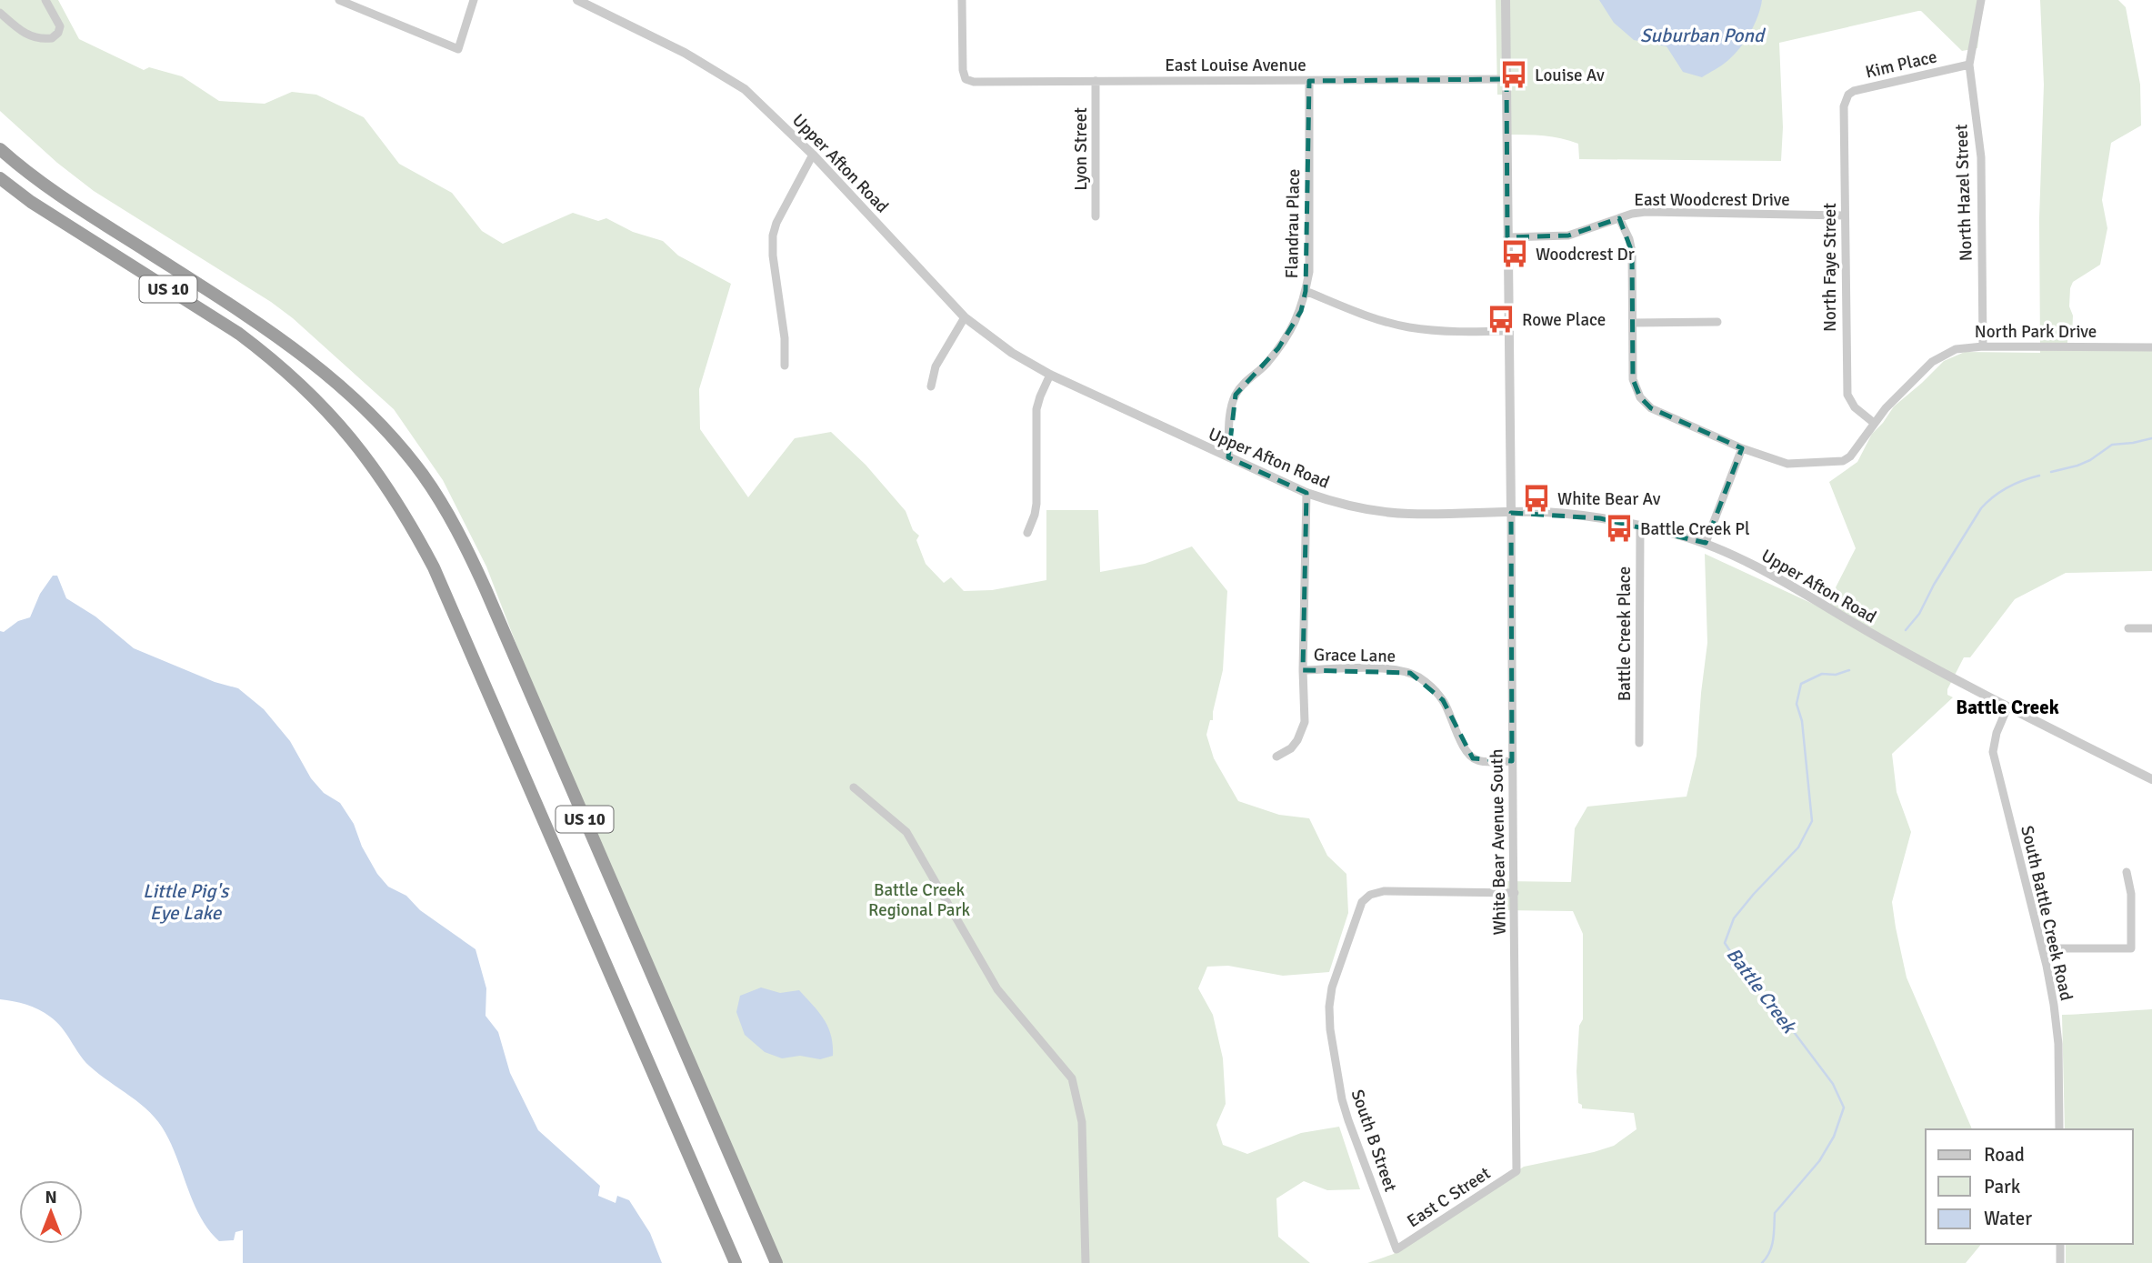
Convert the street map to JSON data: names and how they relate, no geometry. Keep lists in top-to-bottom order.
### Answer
{
  "streets": {
    "highway": ["US 10"],
    "street": [
      "Kim Place",
      "East Louise Avenue",
      "Lyon Street",
      "Upper Afton Road",
      "North Hazel Street",
      "East Woodcrest Drive",
      "Flandrau Place",
      "North Faye Street",
      "North Park Drive",
      "Battle Creek Place",
      "Grace Lane",
      "White Bear Avenue South",
      "South Battle Creek Road",
      "South B Street",
      "East C Street"
    ]
  },
  "crossings": [
    ["Kim Place", "North Hazel Street"],
    ["Kim Place", "North Faye Street"],
    ["East Louise Avenue", "Lyon Street"],
    ["East Louise Avenue", "Flandrau Place"],
    ["Upper Afton Road", "Flandrau Place"],
    ["Upper Afton Road", "Battle Creek Place"],
    ["Upper Afton Road", "White Bear Avenue South"],
    ["Upper Afton Road", "South Battle Creek Road"],
    ["North Hazel Street", "North Park Drive"],
    ["East Woodcrest Drive", "North Faye Street"],
    ["North Faye Street", "North Park Drive"],
    ["Grace Lane", "White Bear Avenue South"],
    ["White Bear Avenue South", "South B Street"],
    ["White Bear Avenue South", "East C Street"],
    ["South B Street", "East C Street"]
  ],
  "districts": ["Battle Creek"],
  "water": ["Suburban Pond", "Little Pig's Eye Lake", "Battle Creek"],
  "parks": ["Battle Creek Regional Park"],
  "places": {
    "bus stop": [
      "Louise Av",
      "Woodcrest Dr",
      "Rowe Place",
      "White Bear Av",
      "Battle Creek Pl"
    ]
  },
  "legend": ["Road", "Park", "Water"],
  "north": "top"
}
